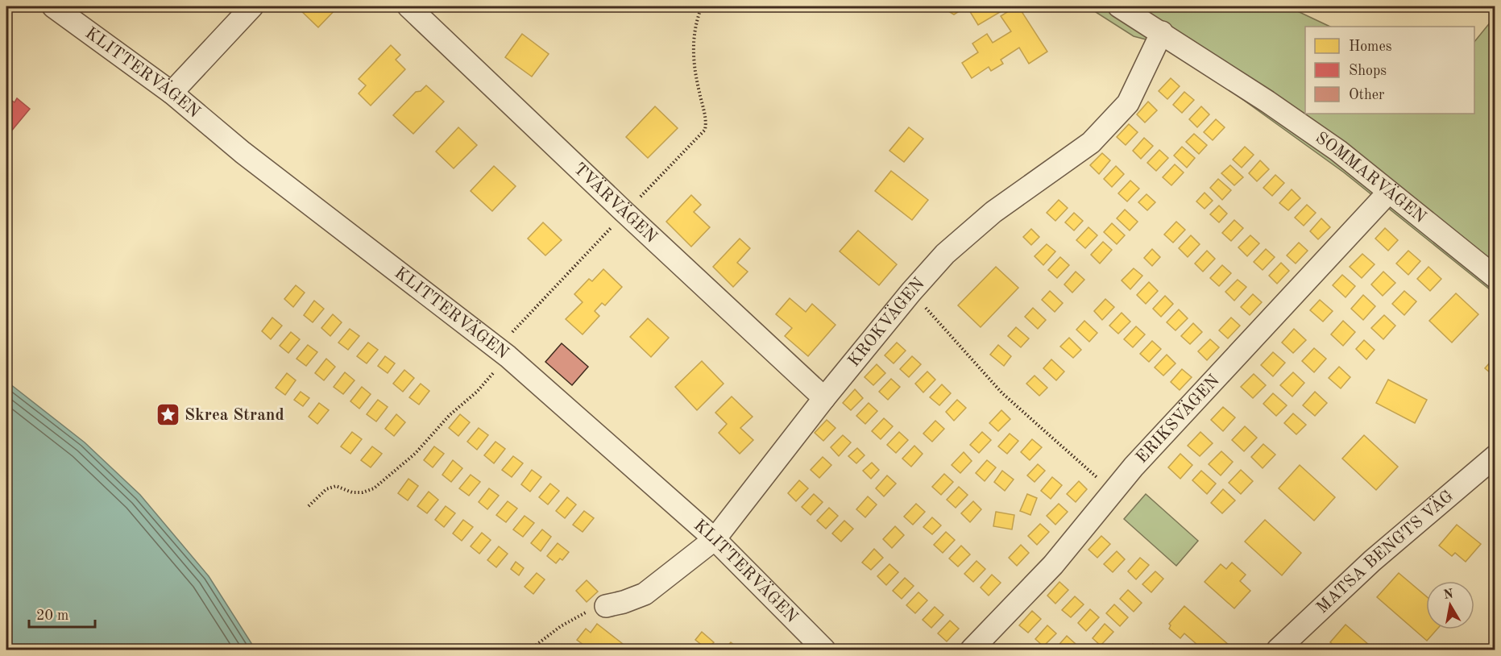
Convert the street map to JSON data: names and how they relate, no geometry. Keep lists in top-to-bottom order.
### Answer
{
  "streets": {
    "street": [
      "KLITTERVÄGEN",
      "SOMMARVÄGEN",
      "TVÄRVÄGEN",
      "KROKVÄGEN",
      "ERIKSVÄGEN",
      "MATSA BENGTS VÄG"
    ]
  },
  "crossings": [
    ["KLITTERVÄGEN", "KROKVÄGEN"],
    ["SOMMARVÄGEN", "KROKVÄGEN"],
    ["SOMMARVÄGEN", "ERIKSVÄGEN"],
    ["TVÄRVÄGEN", "KROKVÄGEN"]
  ],
  "places": {
    "place": ["Skrea Strand"]
  },
  "legend": ["Homes", "Shops", "Other"],
  "scale_bar": "20 m",
  "north": "top"
}
